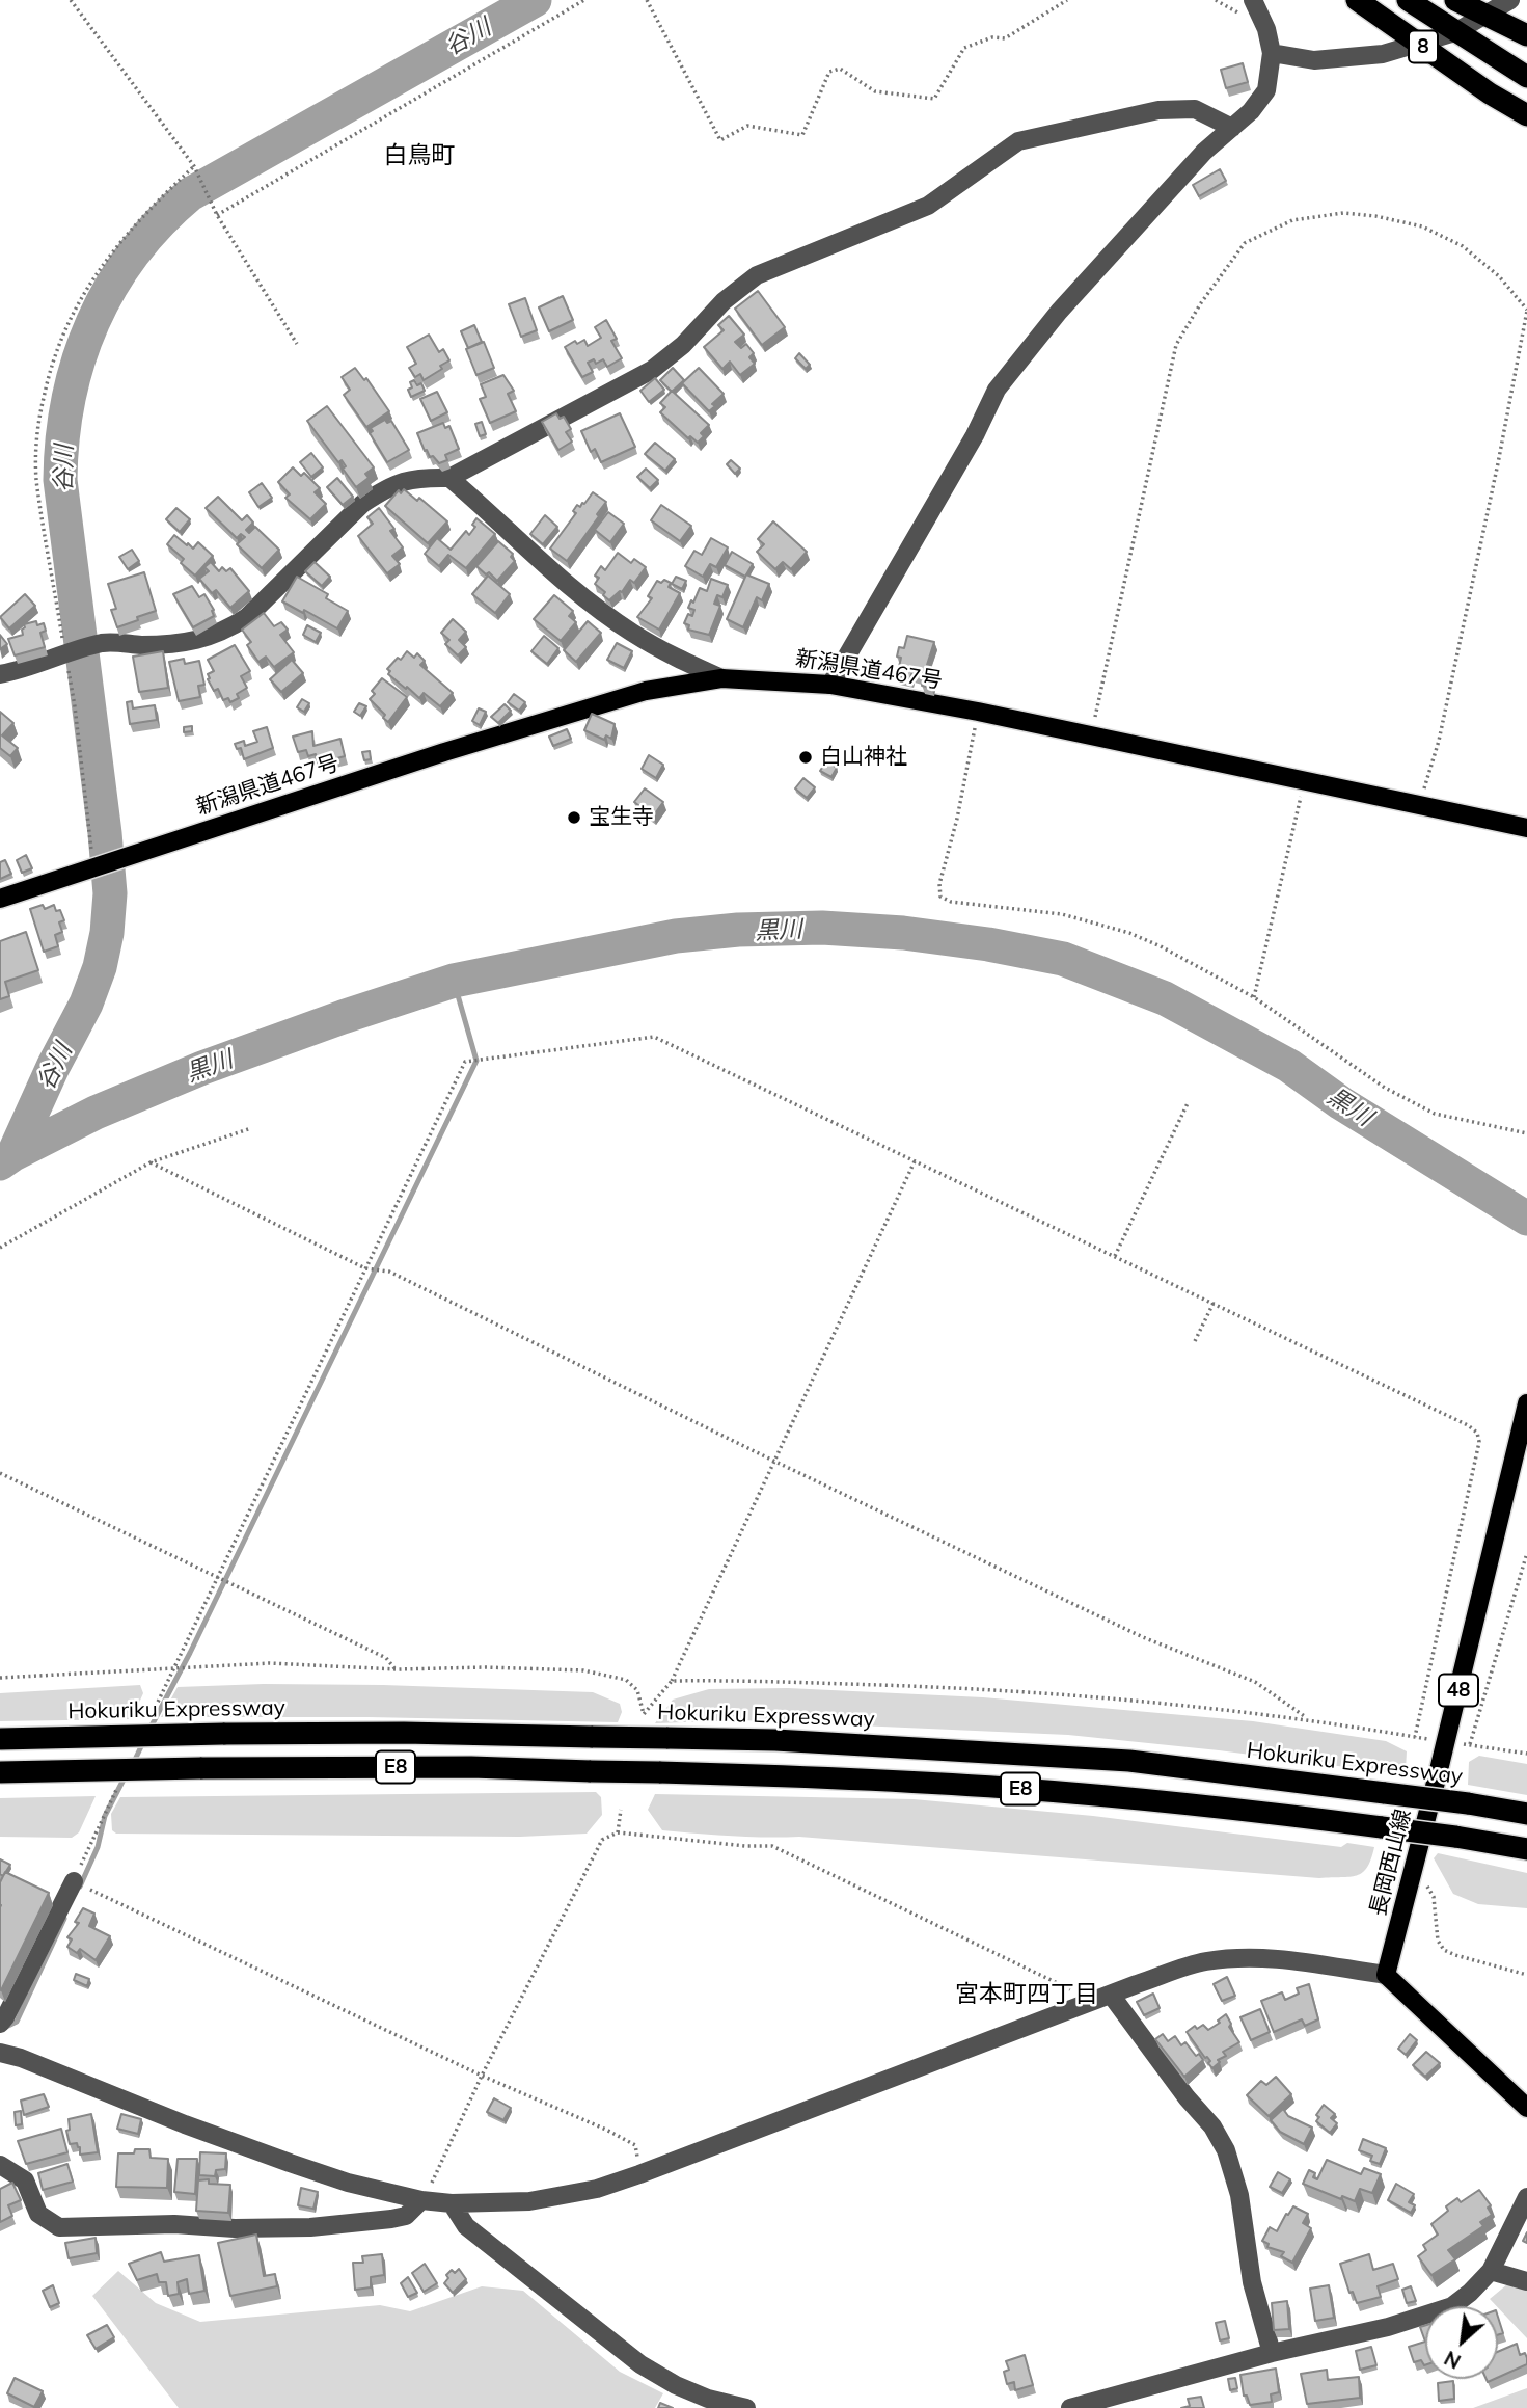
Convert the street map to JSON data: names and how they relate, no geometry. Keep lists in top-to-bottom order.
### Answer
{
  "streets": {
    "highway": ["8", "Hokuriku Expressway", "E8"],
    "main road": ["新潟県道467号", "48", "長岡西山線"]
  },
  "districts": ["白鳥町", "宮本町四丁目"],
  "water": ["谷川", "黒川"],
  "places": ["白山神社", "宝生寺"],
  "north": "bottom left"
}
